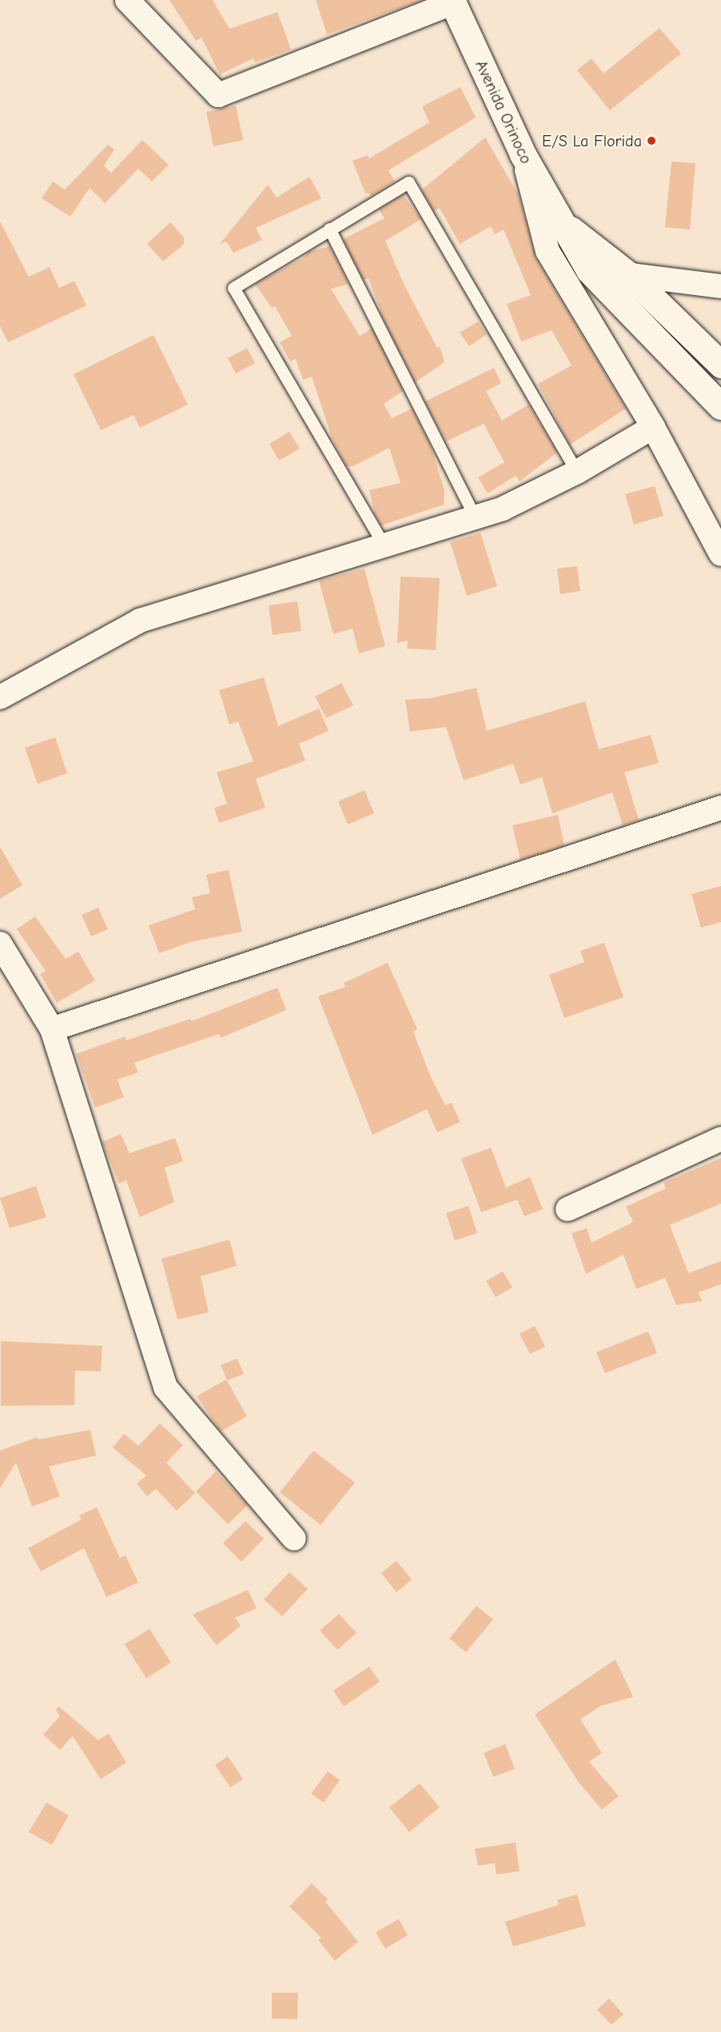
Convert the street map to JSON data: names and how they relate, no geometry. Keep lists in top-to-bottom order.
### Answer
{
  "streets": {
    "street": ["Avenida Orinoco"]
  },
  "places": ["E/S La Florida"]
}
